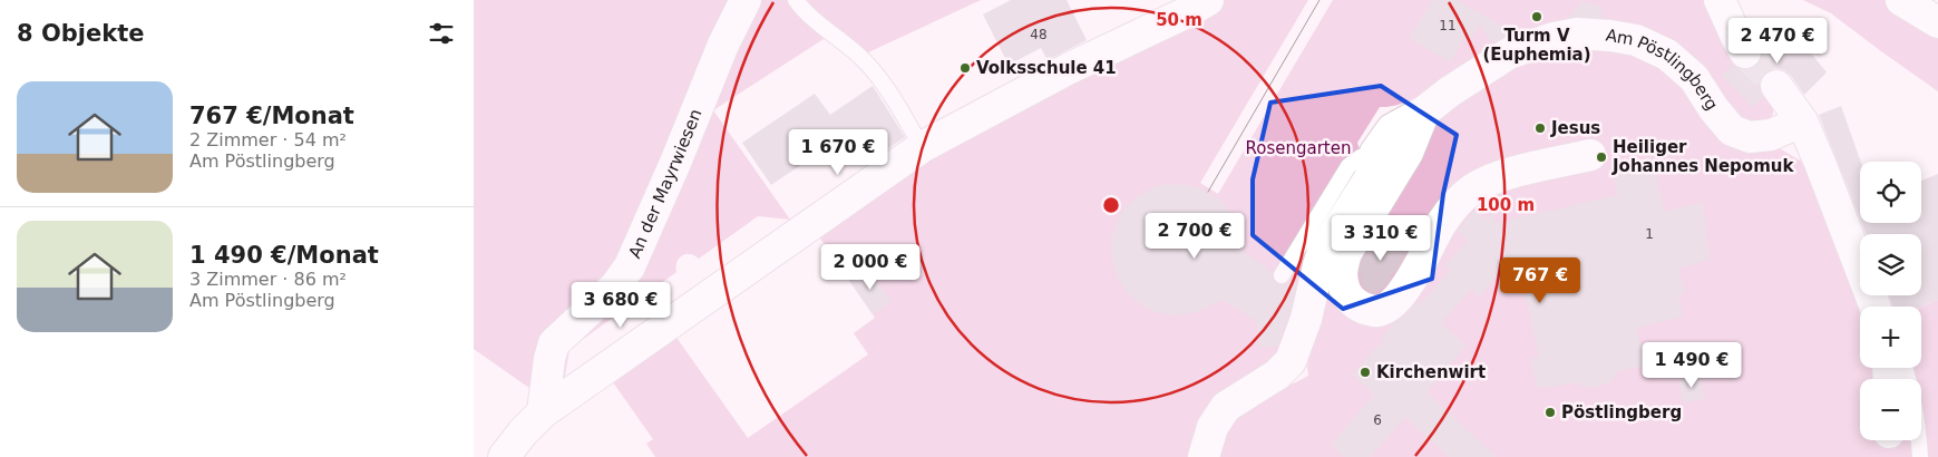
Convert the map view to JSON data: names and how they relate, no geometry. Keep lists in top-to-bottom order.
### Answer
{
  "streets": {
    "street": ["Am Pöstlingberg", "An der Mayrwiesen"]
  },
  "parks": ["Rosengarten"],
  "places": [
    "Turm V (Euphemia)",
    "Volksschule 41",
    "Jesus",
    "Heiliger Johannes Nepomuk",
    "Kirchenwirt",
    "Pöstlingberg"
  ],
  "house_numbers": [
    "11",
    "48",
    "1",
    "6"
  ],
  "page": {
    "heading": "8 Objekte",
    "price": [
      "2 470 €",
      "1 670 €",
      "2 700 €",
      "3 310 €",
      "2 000 €",
      "767 €",
      "3 680 €",
      "1 490 €"
    ],
    "list": [
      {
        "name": "767 €/Monat",
        "note": "2 Zimmer · 54 m² · Am Pöstlingberg"
      },
      {
        "name": "1 490 €/Monat",
        "note": "3 Zimmer · 86 m² · Am Pöstlingberg"
      }
    ],
    "map_buttons": ["+", "−"]
  },
  "rings": ["50 m", "100 m"]
}
